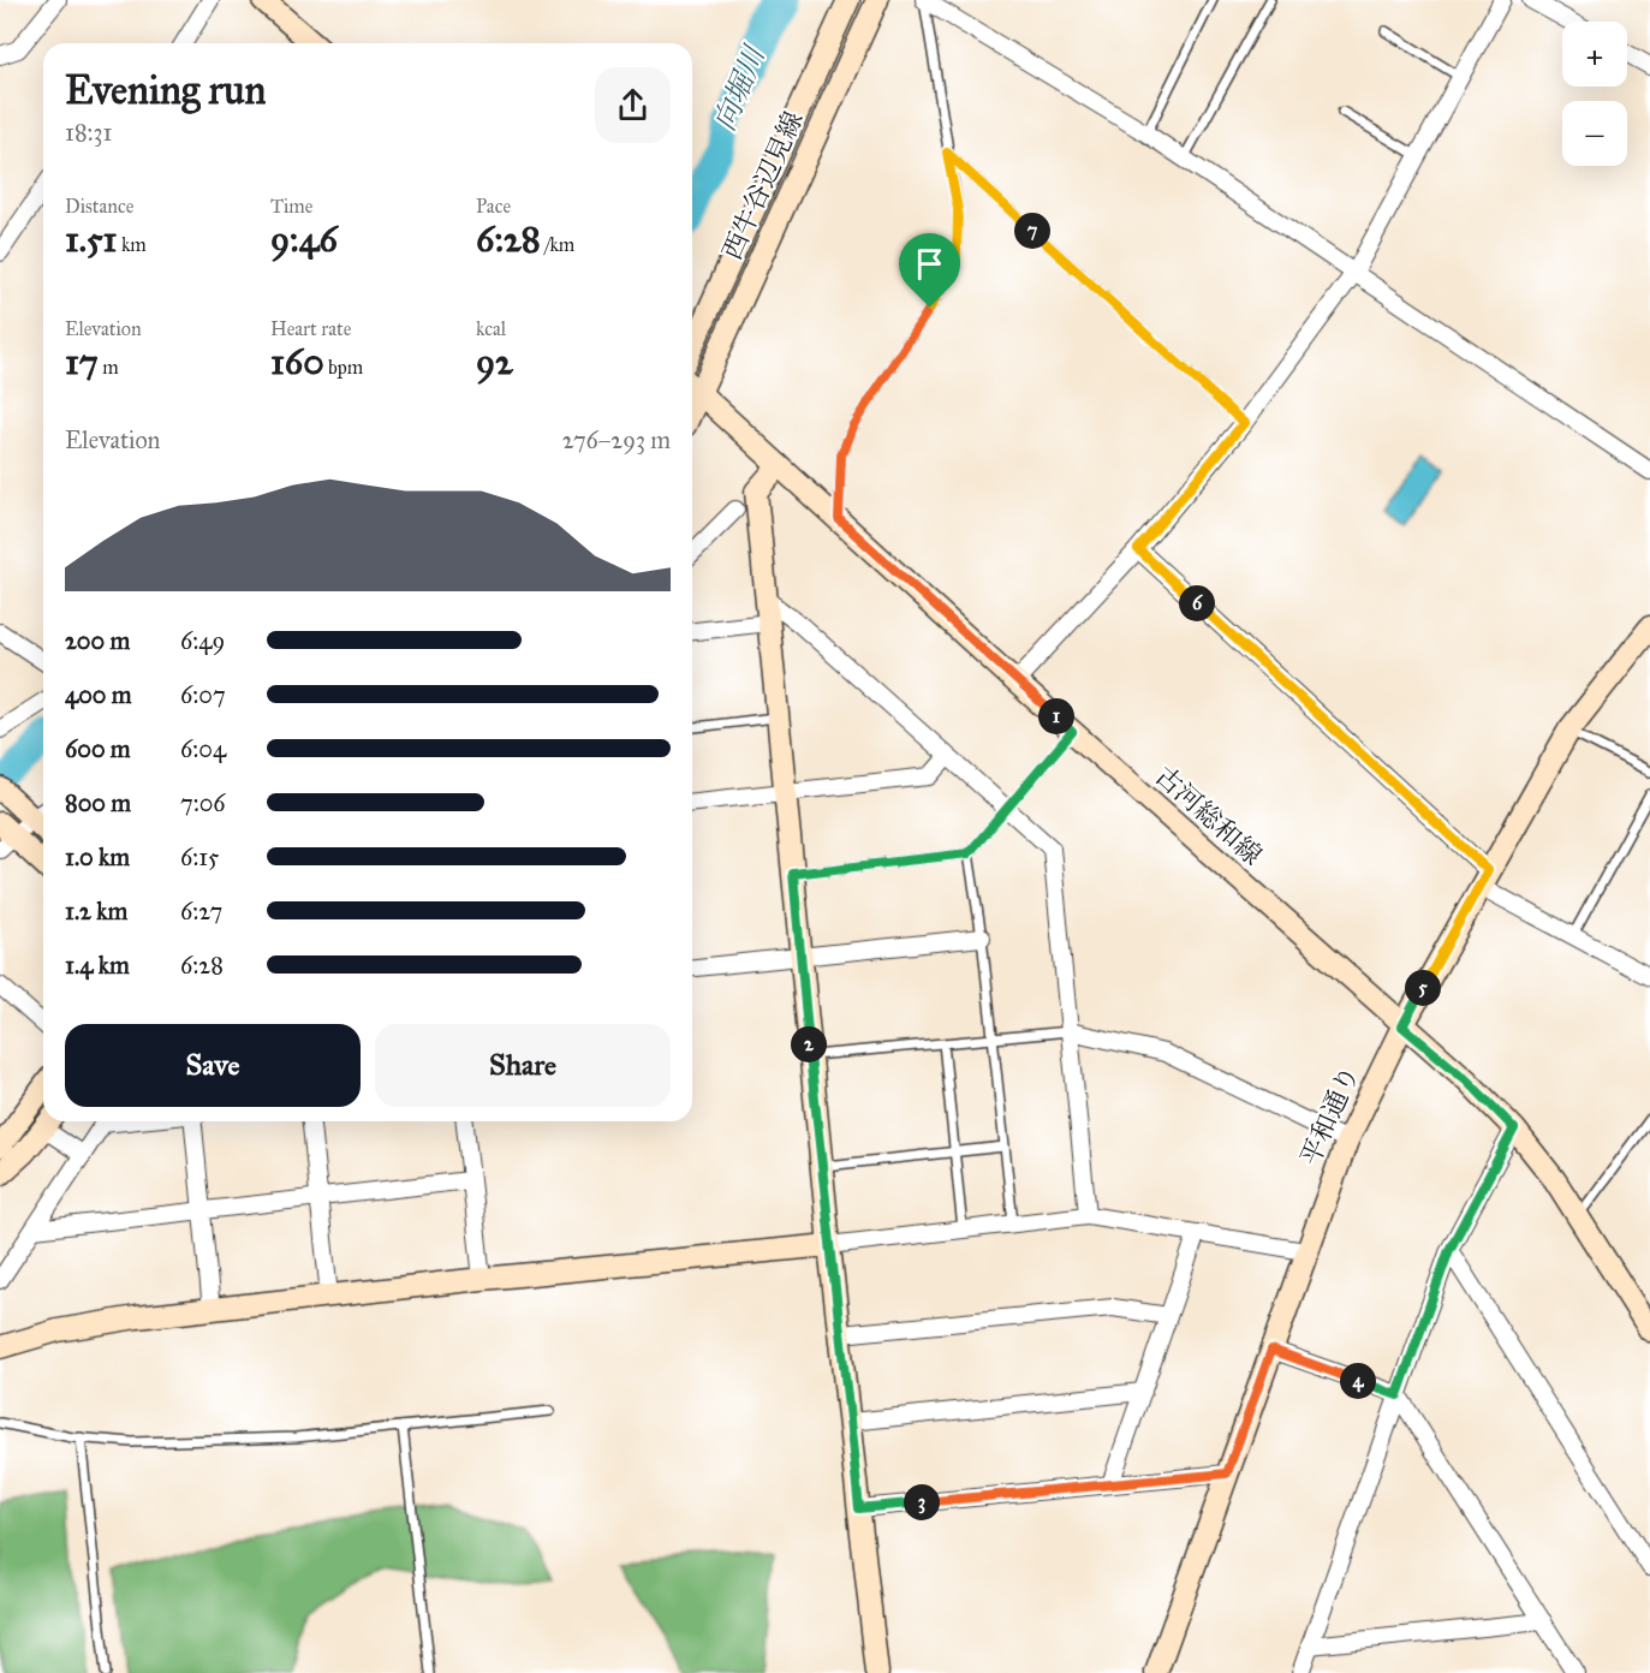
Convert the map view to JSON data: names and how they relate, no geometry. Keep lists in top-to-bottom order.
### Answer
{
  "streets": {
    "street": ["西牛谷辺見線", "古河総和線", "平和通り"]
  },
  "crossings": [
    ["西牛谷辺見線", "古河総和線"],
    ["古河総和線", "平和通り"]
  ],
  "water": ["向堀川"],
  "page": {
    "map_buttons": ["+", "−"],
    "heading": ["Evening run", "18:31"],
    "stats": [
      ["Distance", "1.51 km"],
      ["Time", "9:46"],
      ["Pace", "6:28 /km"],
      ["Elevation", "17 m"],
      ["Heart rate", "160 bpm"],
      ["kcal", "92"]
    ],
    "pins": [
      "7",
      "6",
      "1",
      "5",
      "2",
      "4",
      "3"
    ],
    "chart": ["Elevation", "276–293 m"],
    "list": [
      {
        "name": "200 m",
        "note": "6:49"
      },
      {
        "name": "400 m",
        "note": "6:07"
      },
      {
        "name": "600 m",
        "note": "6:04"
      },
      {
        "name": "800 m",
        "note": "7:06"
      },
      {
        "name": "1.0 km",
        "note": "6:15"
      },
      {
        "name": "1.2 km",
        "note": "6:27"
      },
      {
        "name": "1.4 km",
        "note": "6:28"
      }
    ],
    "buttons": ["Save", "Share"]
  }
}
